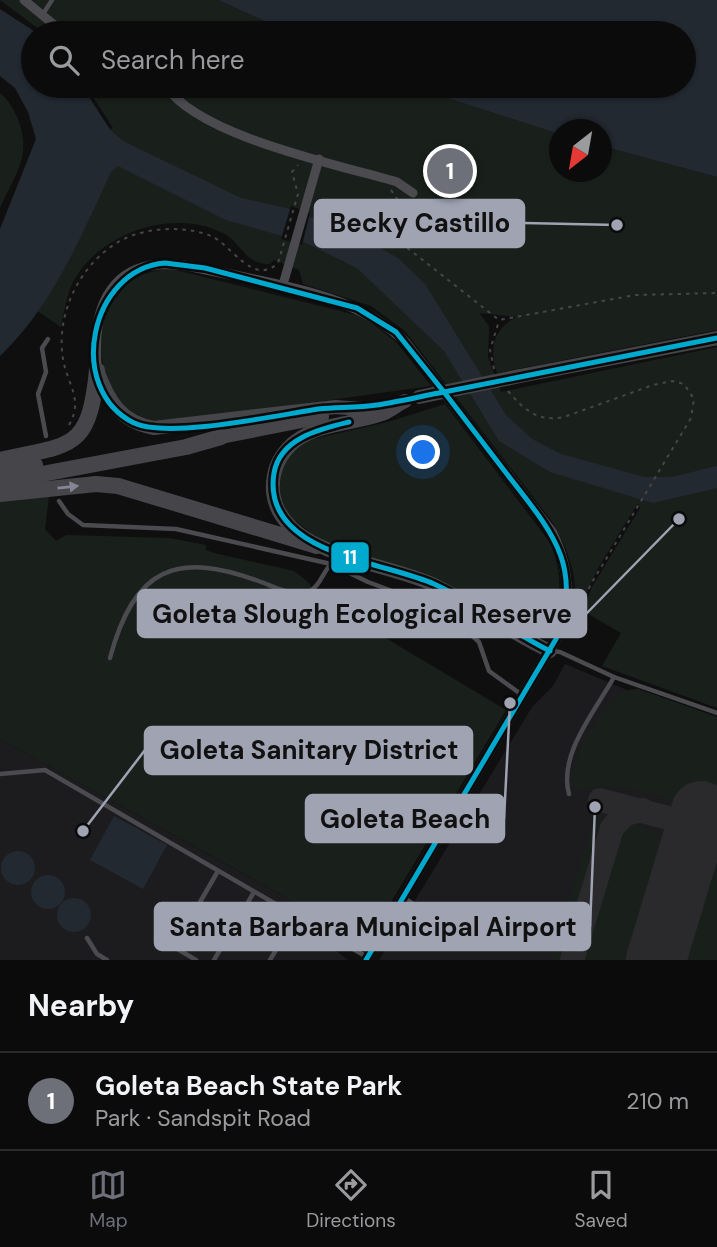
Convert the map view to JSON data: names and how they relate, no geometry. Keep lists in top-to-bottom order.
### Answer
{
  "places": [
    "Becky Castillo",
    "Goleta Slough Ecological Reserve",
    "Goleta Beach",
    "Santa Barbara Municipal Airport",
    "Goleta Sanitary District"
  ],
  "lines": ["transit line 11"],
  "north": "bottom left",
  "page": {
    "search": "Search here",
    "pins": "1",
    "heading": "Nearby",
    "list": [
      {
        "mark": "1",
        "name": "Goleta Beach State Park",
        "note": "Park · Sandspit Road",
        "value": "210 m"
      }
    ],
    "nav": ["Map", "Directions", "Saved"]
  }
}
